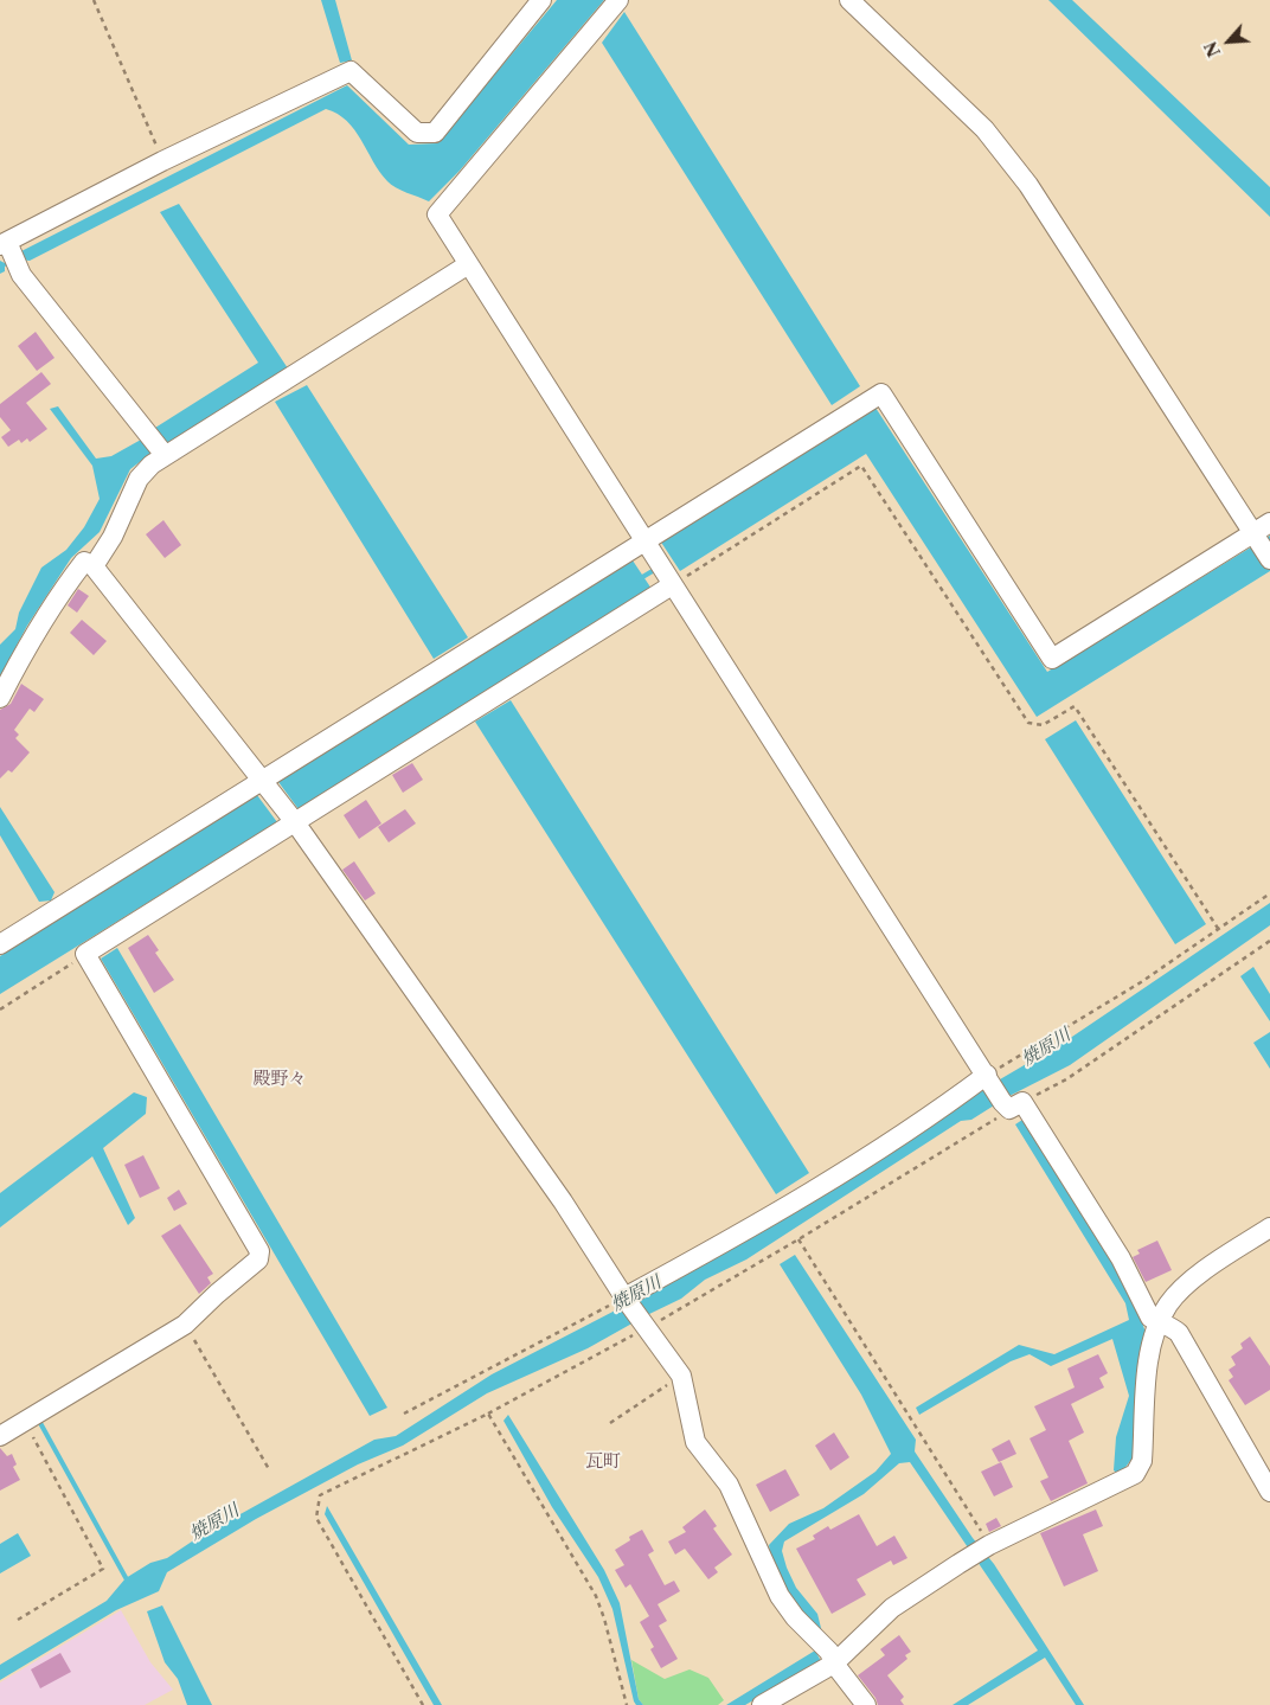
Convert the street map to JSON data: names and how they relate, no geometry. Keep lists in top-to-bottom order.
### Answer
{
  "districts": ["殿野々", "瓦町"],
  "water": ["焼原川"],
  "north": "bottom left"
}
